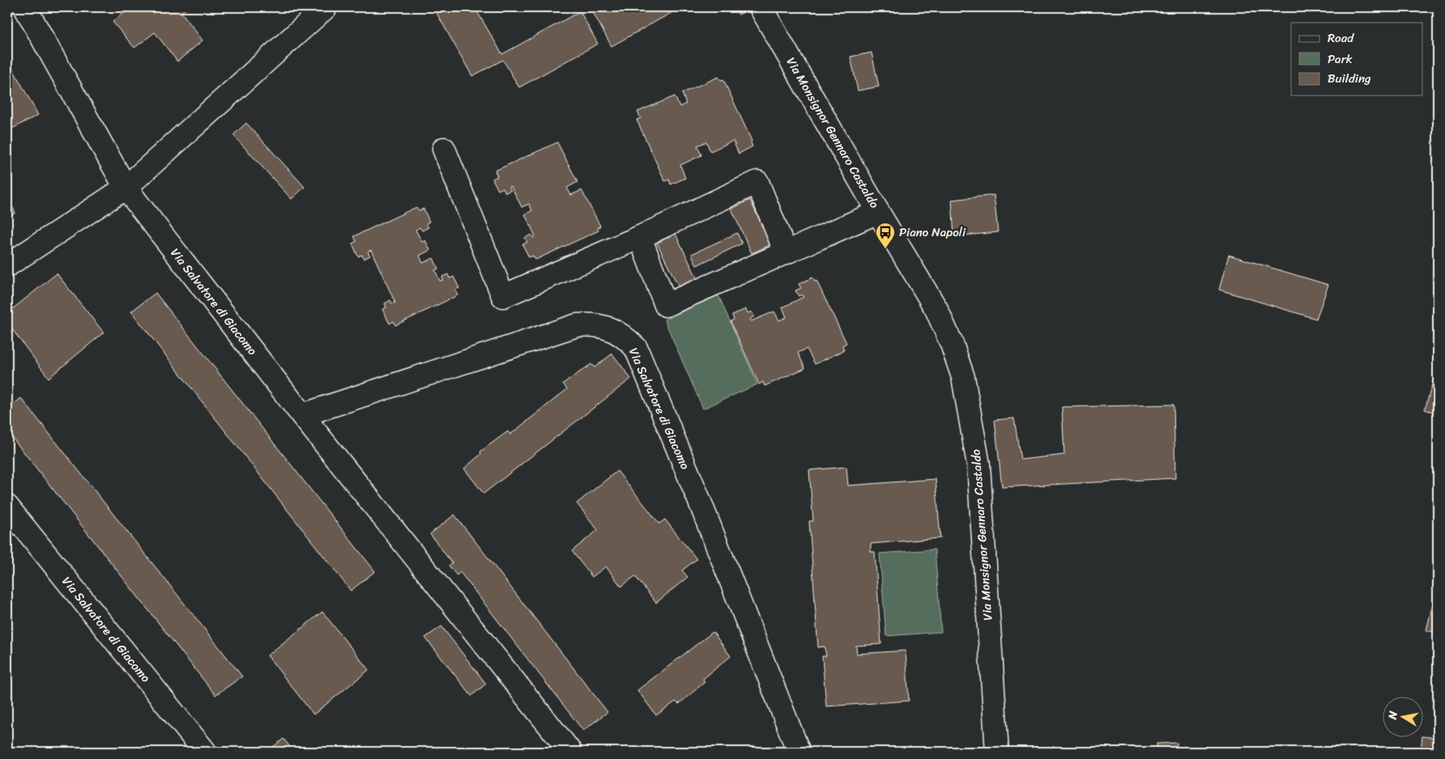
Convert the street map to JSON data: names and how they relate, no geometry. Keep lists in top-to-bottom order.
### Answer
{
  "streets": {
    "street": ["Via Monsignor Gennaro Castaldo", "Via Salvatore di Giacomo"]
  },
  "places": {
    "bus stop": ["Piano Napoli"]
  },
  "legend": ["Road", "Park", "Building"],
  "north": "left"
}
